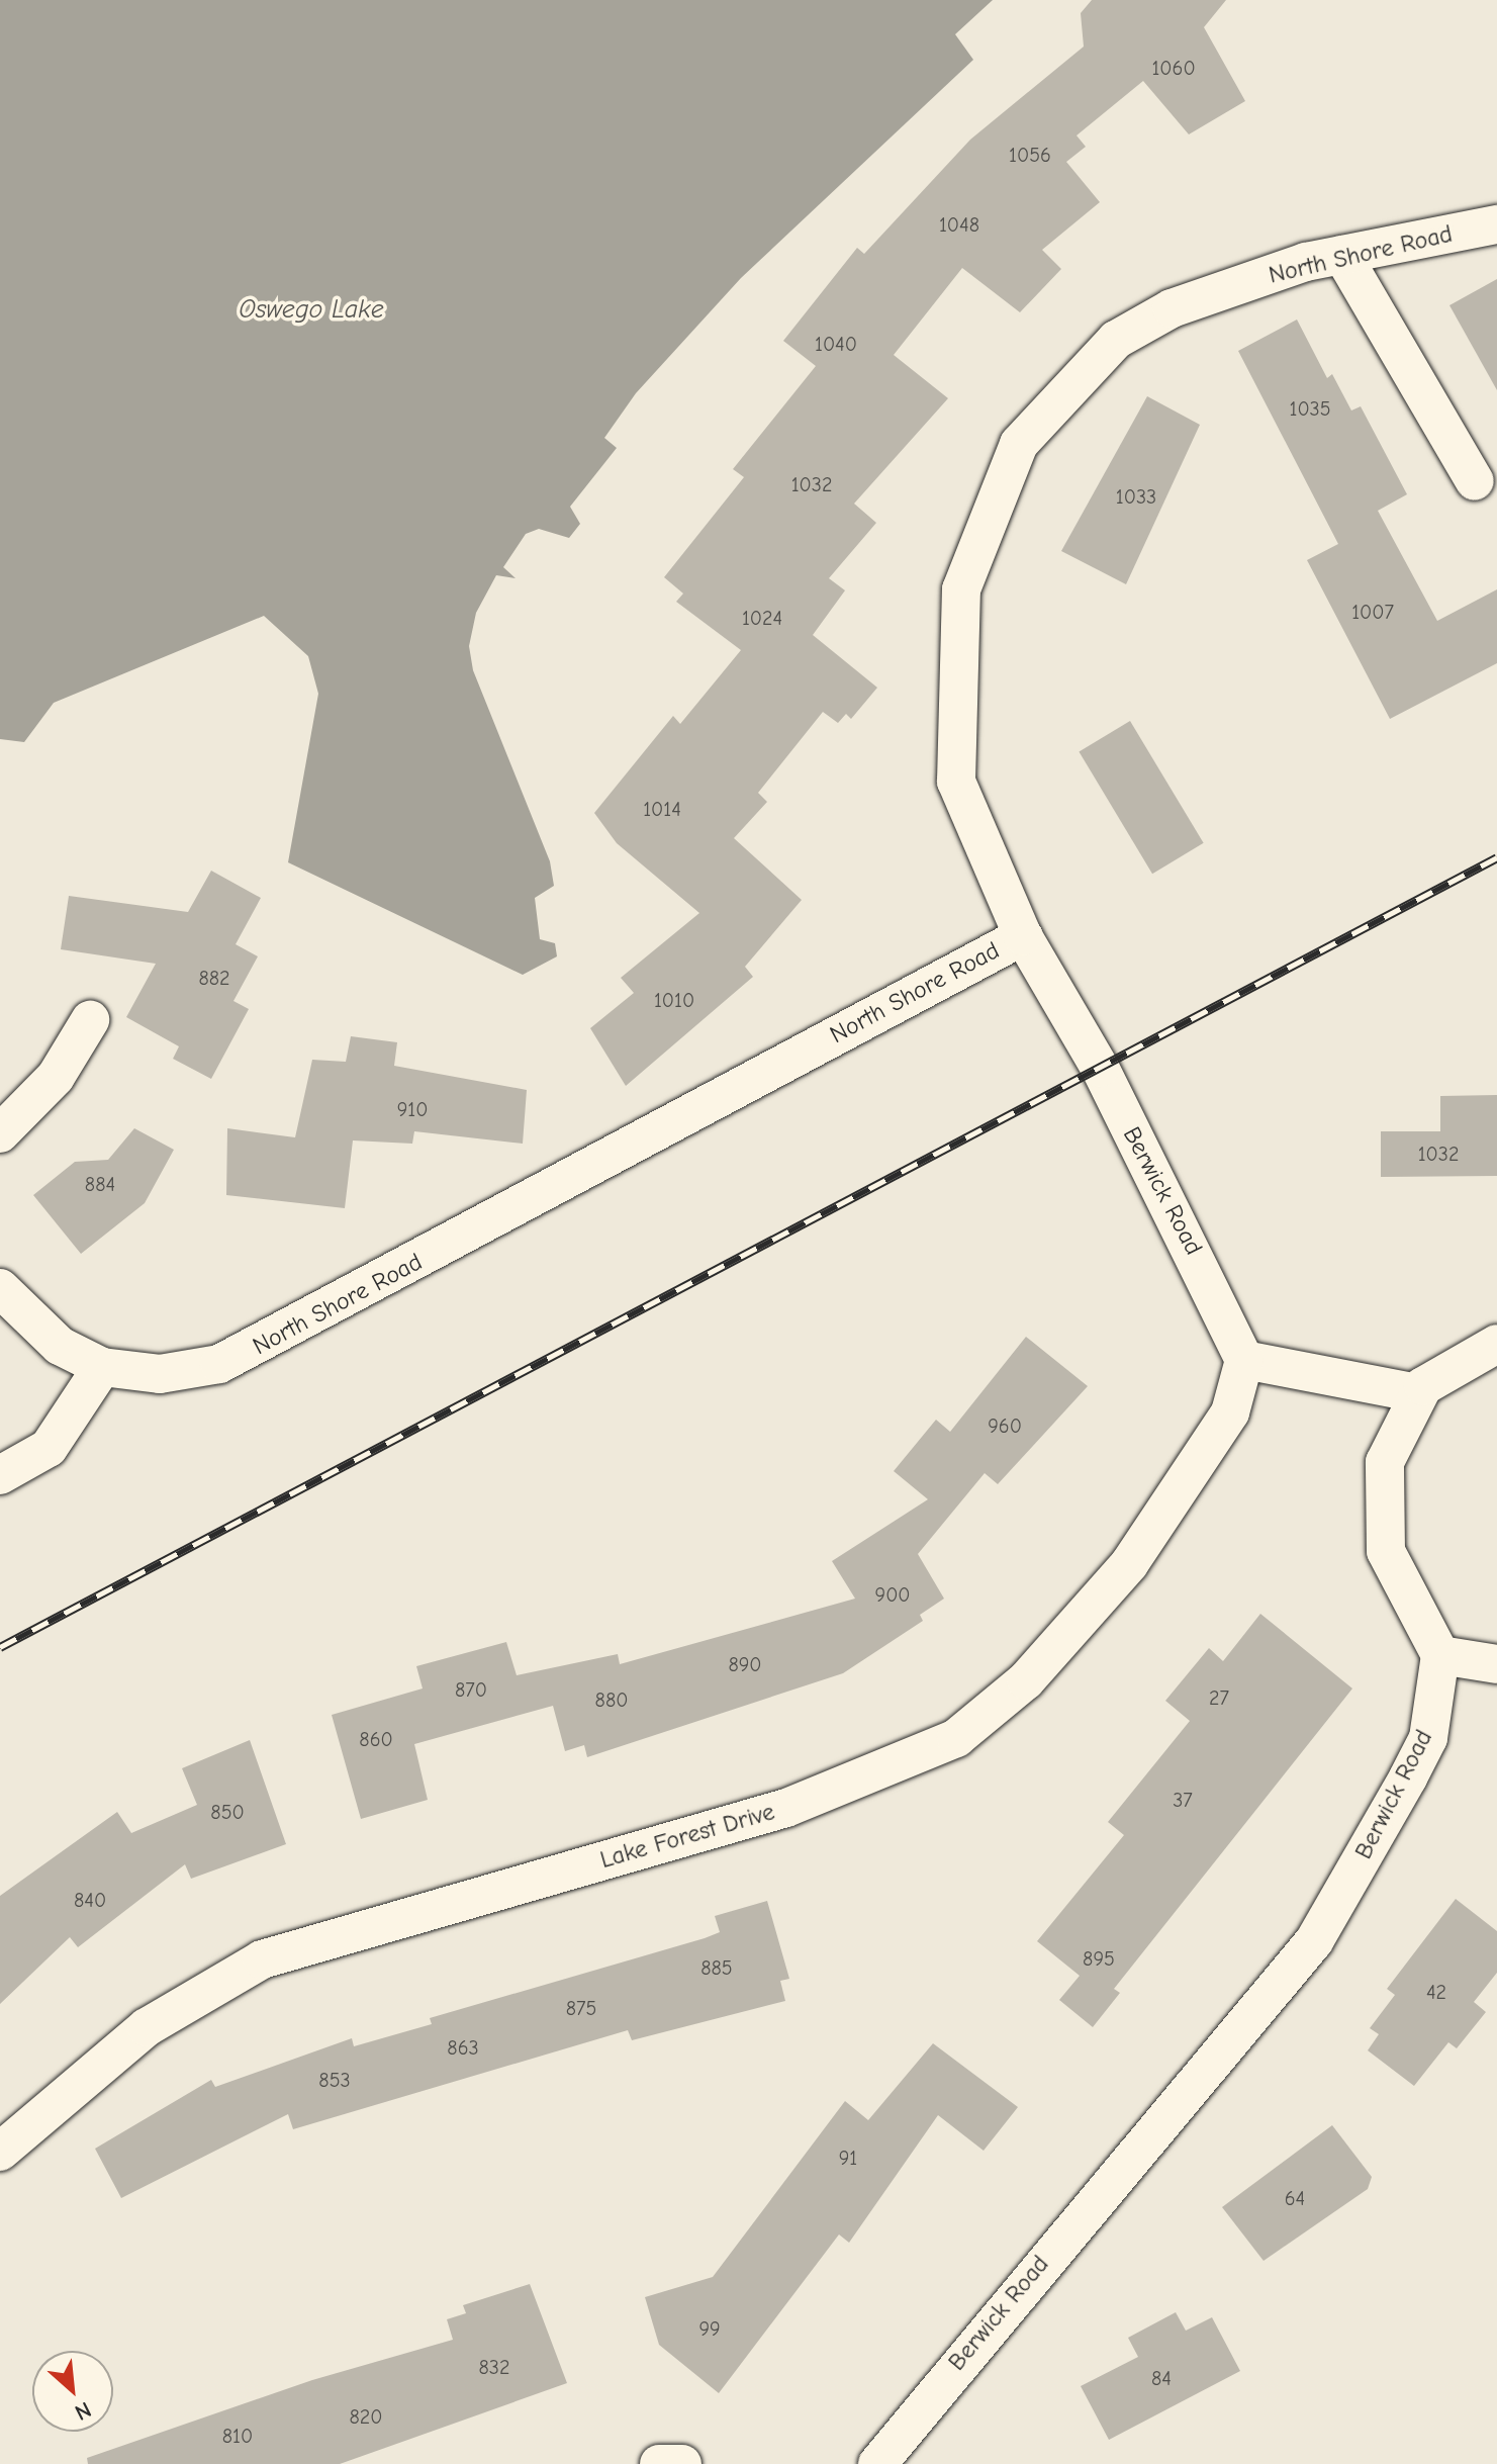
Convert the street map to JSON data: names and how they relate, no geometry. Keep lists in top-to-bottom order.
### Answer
{
  "streets": {
    "street": ["North Shore Road", "Berwick Road", "Lake Forest Drive"]
  },
  "crossings": [
    ["North Shore Road", "Berwick Road"],
    ["Berwick Road", "Lake Forest Drive"]
  ],
  "water": ["Oswego Lake"],
  "house_numbers": [
    "1060",
    "1056",
    "1048",
    "1040",
    "1035",
    "1032",
    "1033",
    "1007",
    "1024",
    "1014",
    "882",
    "1010",
    "910",
    "1032",
    "884",
    "960",
    "900",
    "890",
    "870",
    "27",
    "880",
    "860",
    "37",
    "850",
    "840",
    "895",
    "885",
    "42",
    "875",
    "863",
    "853",
    "91",
    "64",
    "99",
    "832",
    "84",
    "820",
    "810"
  ],
  "north": "bottom right"
}
